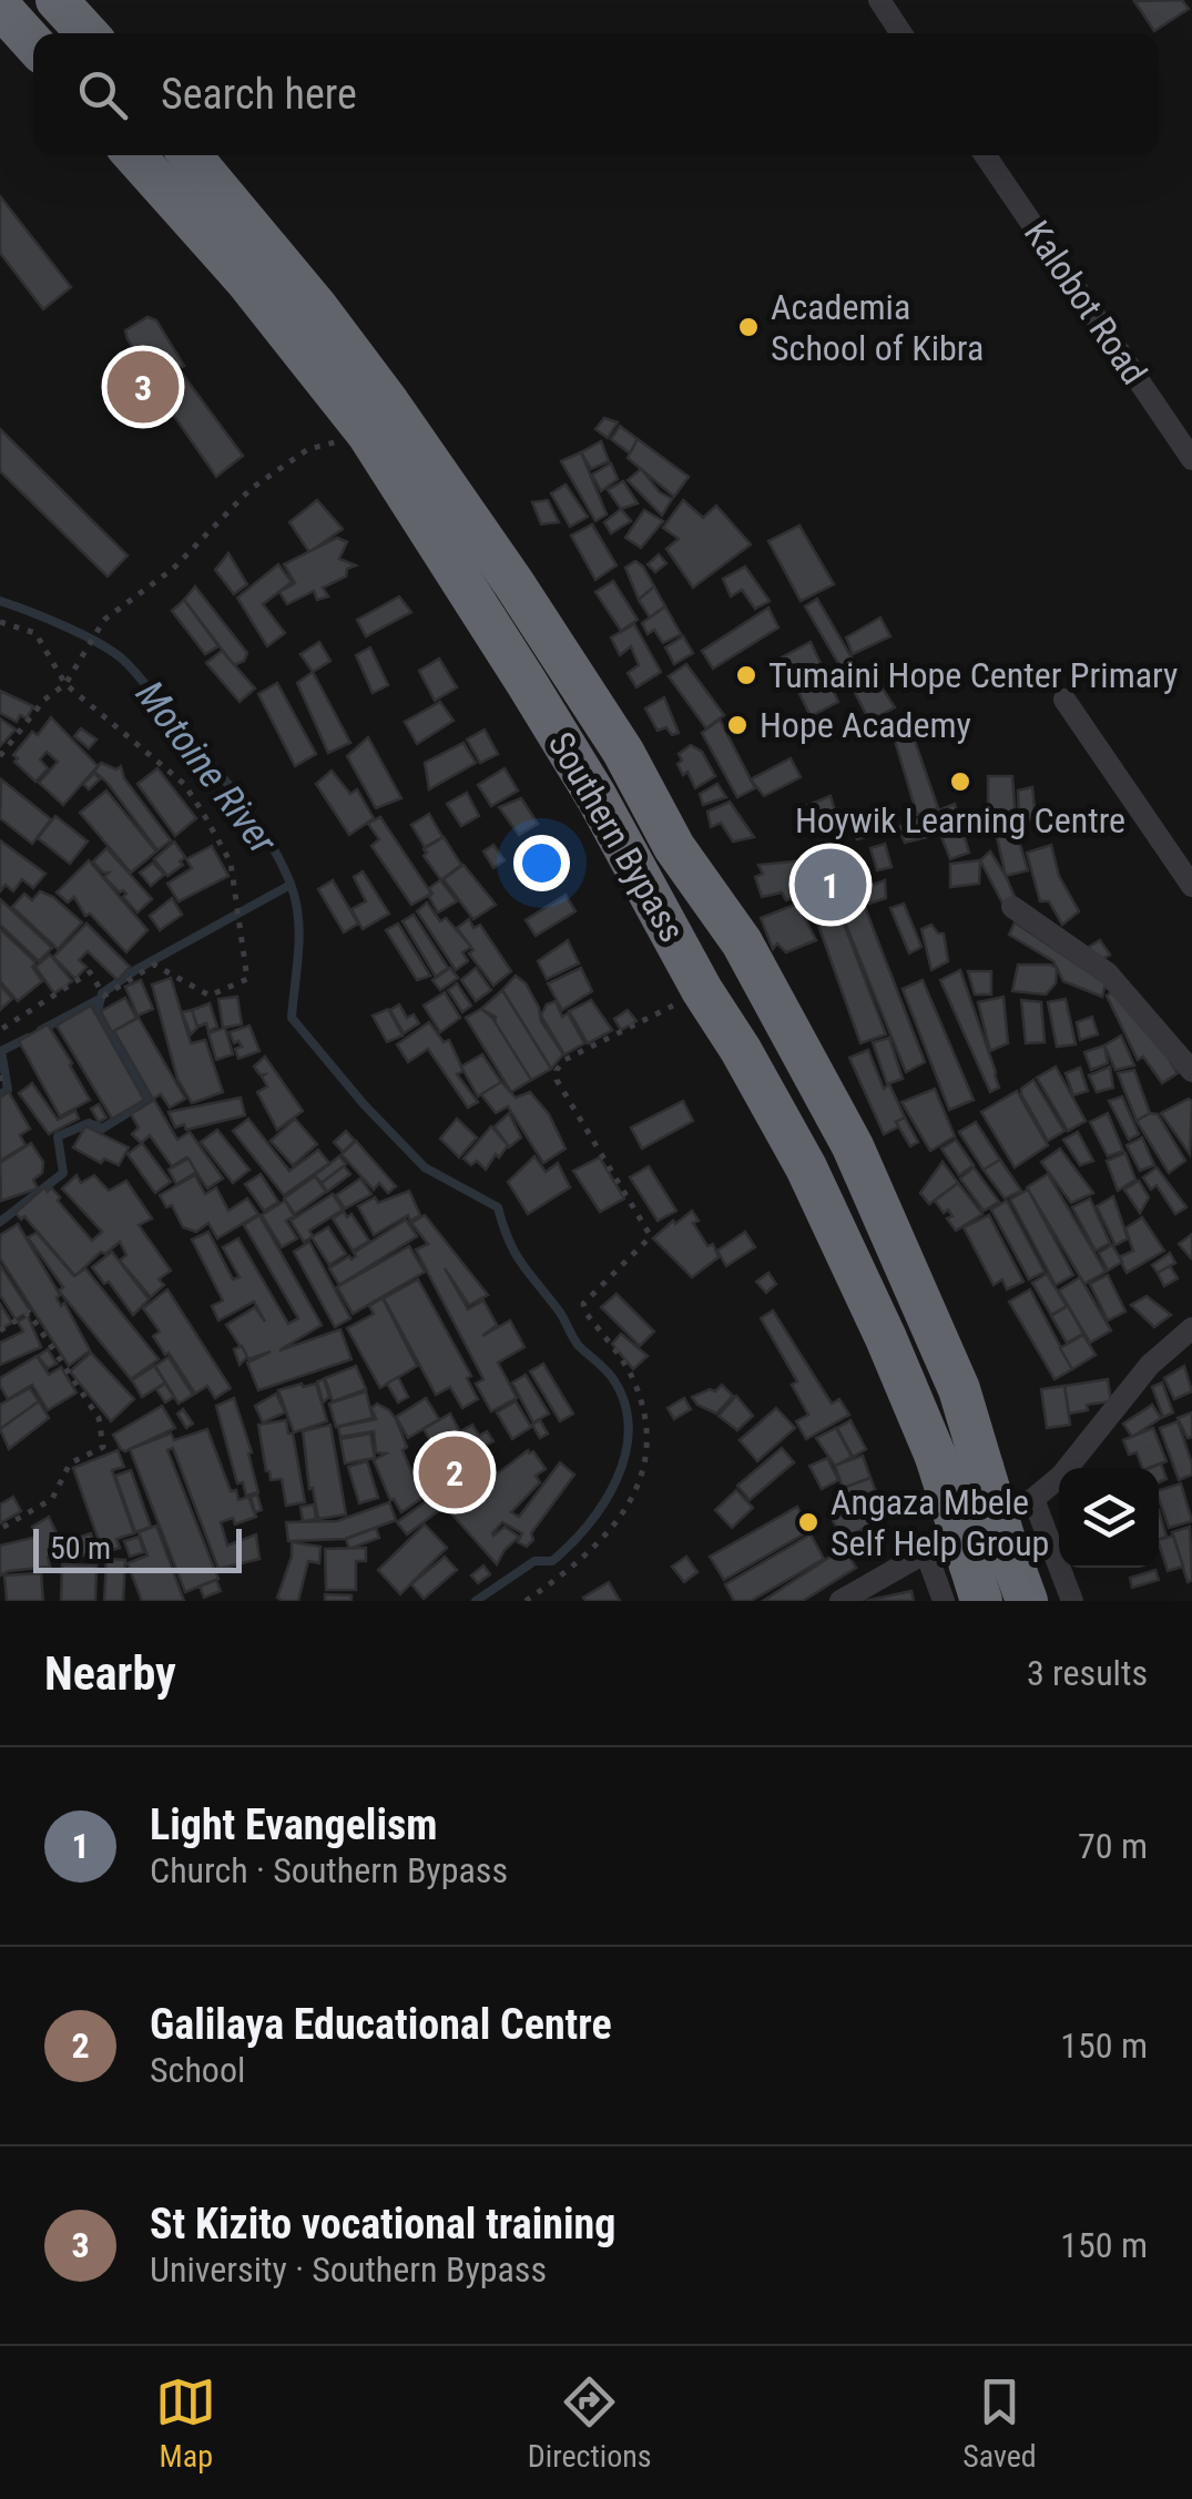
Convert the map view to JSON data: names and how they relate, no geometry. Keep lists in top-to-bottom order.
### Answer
{
  "streets": {
    "highway": ["Southern Bypass"],
    "street": ["Kalobot Road"]
  },
  "water": ["Motoine River"],
  "places": [
    "Academia School of Kibra",
    "Tumaini Hope Center Primary",
    "Hope Academy",
    "Hoywik Learning Centre",
    "Angaza Mbele Self Help Group"
  ],
  "scale_bar": "50 m",
  "page": {
    "search": "Search here",
    "pins": ["3", "1", "2"],
    "scale": "50 m",
    "heading": ["Nearby", "3 results"],
    "list": [
      {
        "mark": "1",
        "name": "Light Evangelism",
        "note": "Church · Southern Bypass",
        "value": "70 m"
      },
      {
        "mark": "2",
        "name": "Galilaya Educational Centre",
        "note": "School",
        "value": "150 m"
      },
      {
        "mark": "3",
        "name": "St Kizito vocational training",
        "note": "University · Southern Bypass",
        "value": "150 m"
      }
    ],
    "nav": ["Map", "Directions", "Saved"]
  }
}
